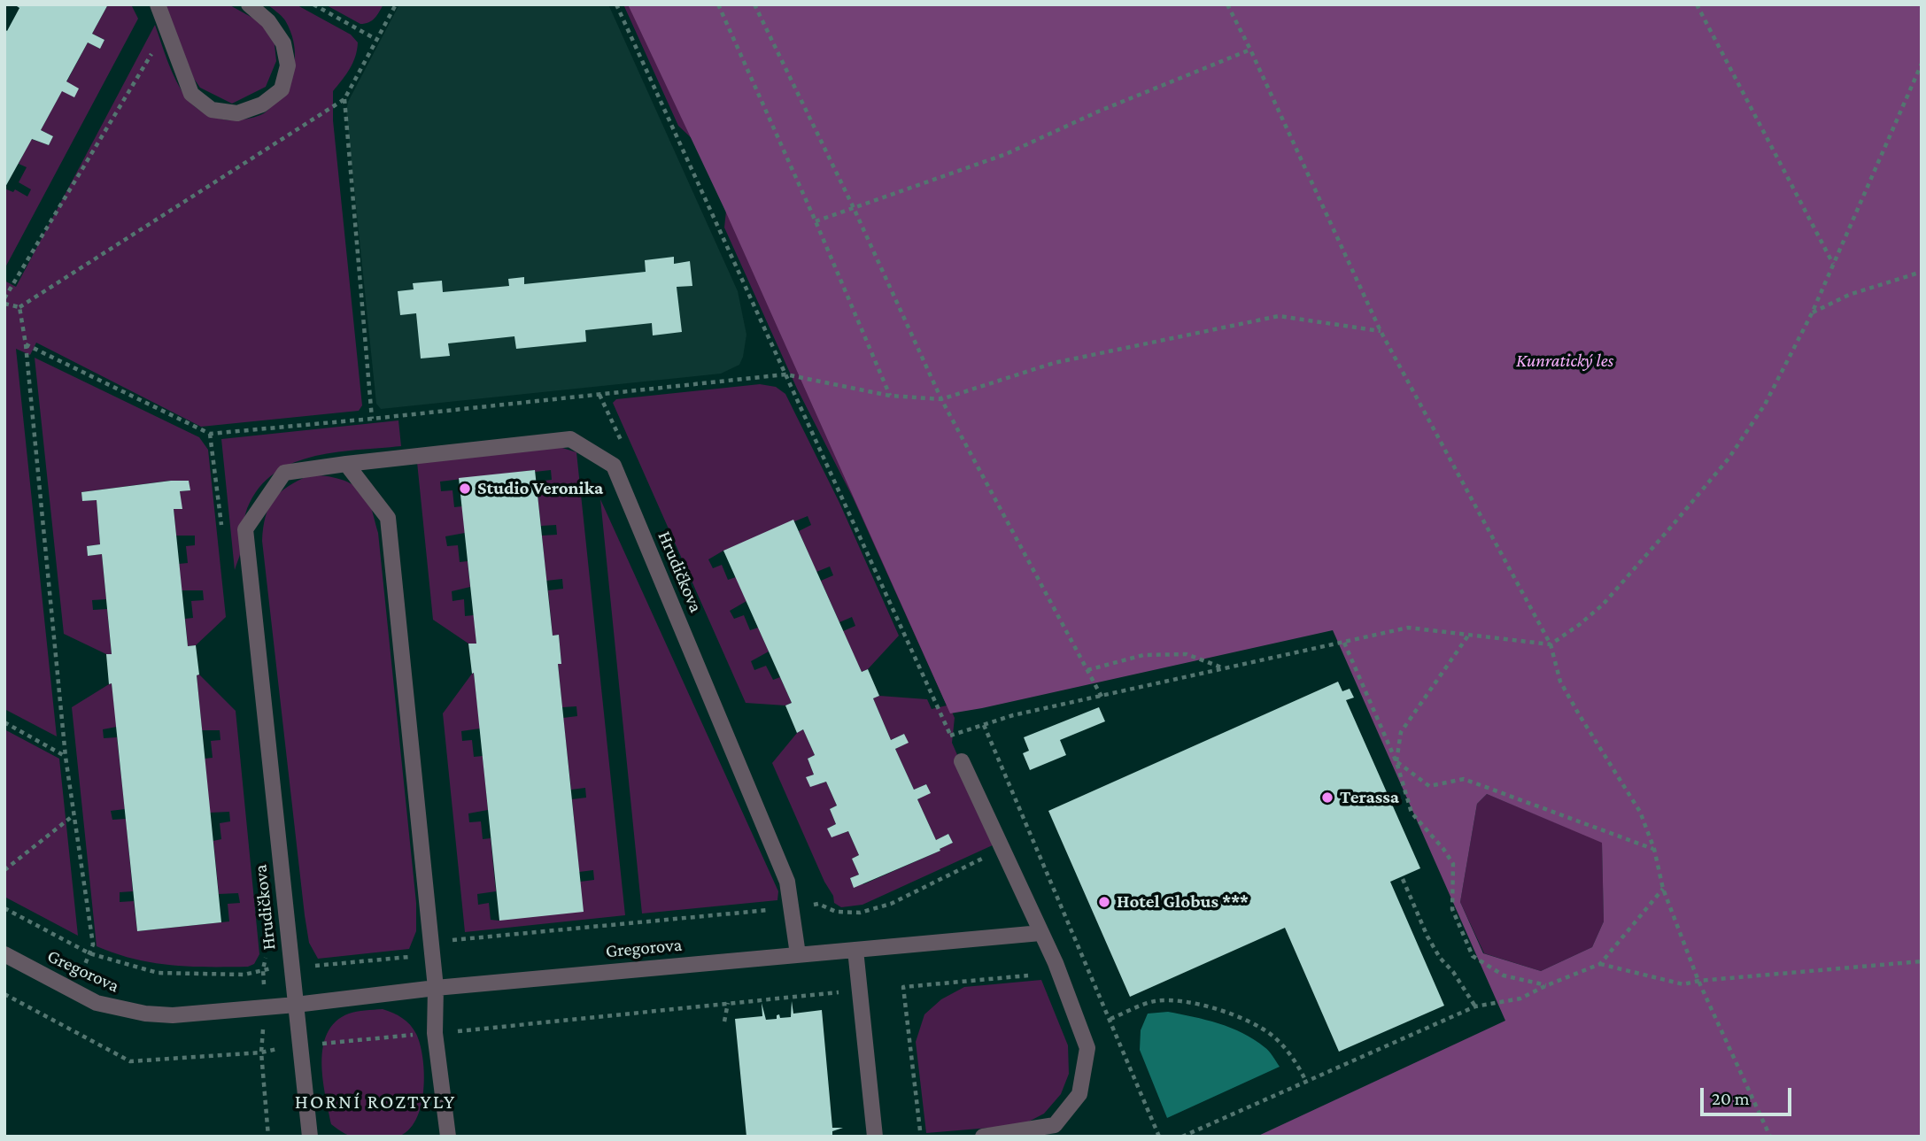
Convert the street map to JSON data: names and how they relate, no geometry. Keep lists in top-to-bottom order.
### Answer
{
  "streets": {
    "street": ["Hrudičkova", "Gregorova"]
  },
  "crossings": [
    ["Hrudičkova", "Gregorova"]
  ],
  "districts": ["HORNÍ ROZTYLY"],
  "parks": ["Kunratický les"],
  "places": ["Studio Veronika", "Terassa", "Hotel Globus ***"],
  "scale_bar": "20 m"
}
